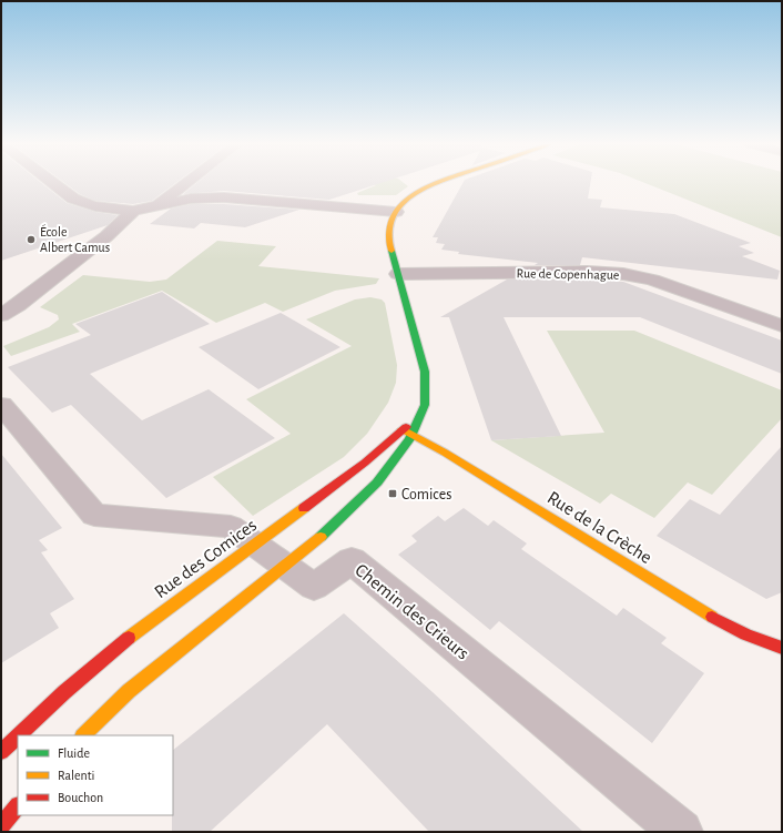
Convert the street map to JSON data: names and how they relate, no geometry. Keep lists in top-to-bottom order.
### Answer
{
  "streets": {
    "street": [
      "Rue de Copenhague",
      "Rue de la Crèche",
      "Rue des Comices",
      "Chemin des Crieurs"
    ]
  },
  "crossings": [
    ["Rue de Copenhague", "Rue des Comices"],
    ["Rue de la Crèche", "Rue des Comices"],
    ["Rue des Comices", "Chemin des Crieurs"]
  ],
  "places": {
    "other": ["École Albert Camus"],
    "transit": ["Comices"]
  },
  "legend": ["Fluide", "Ralenti", "Bouchon"]
}
